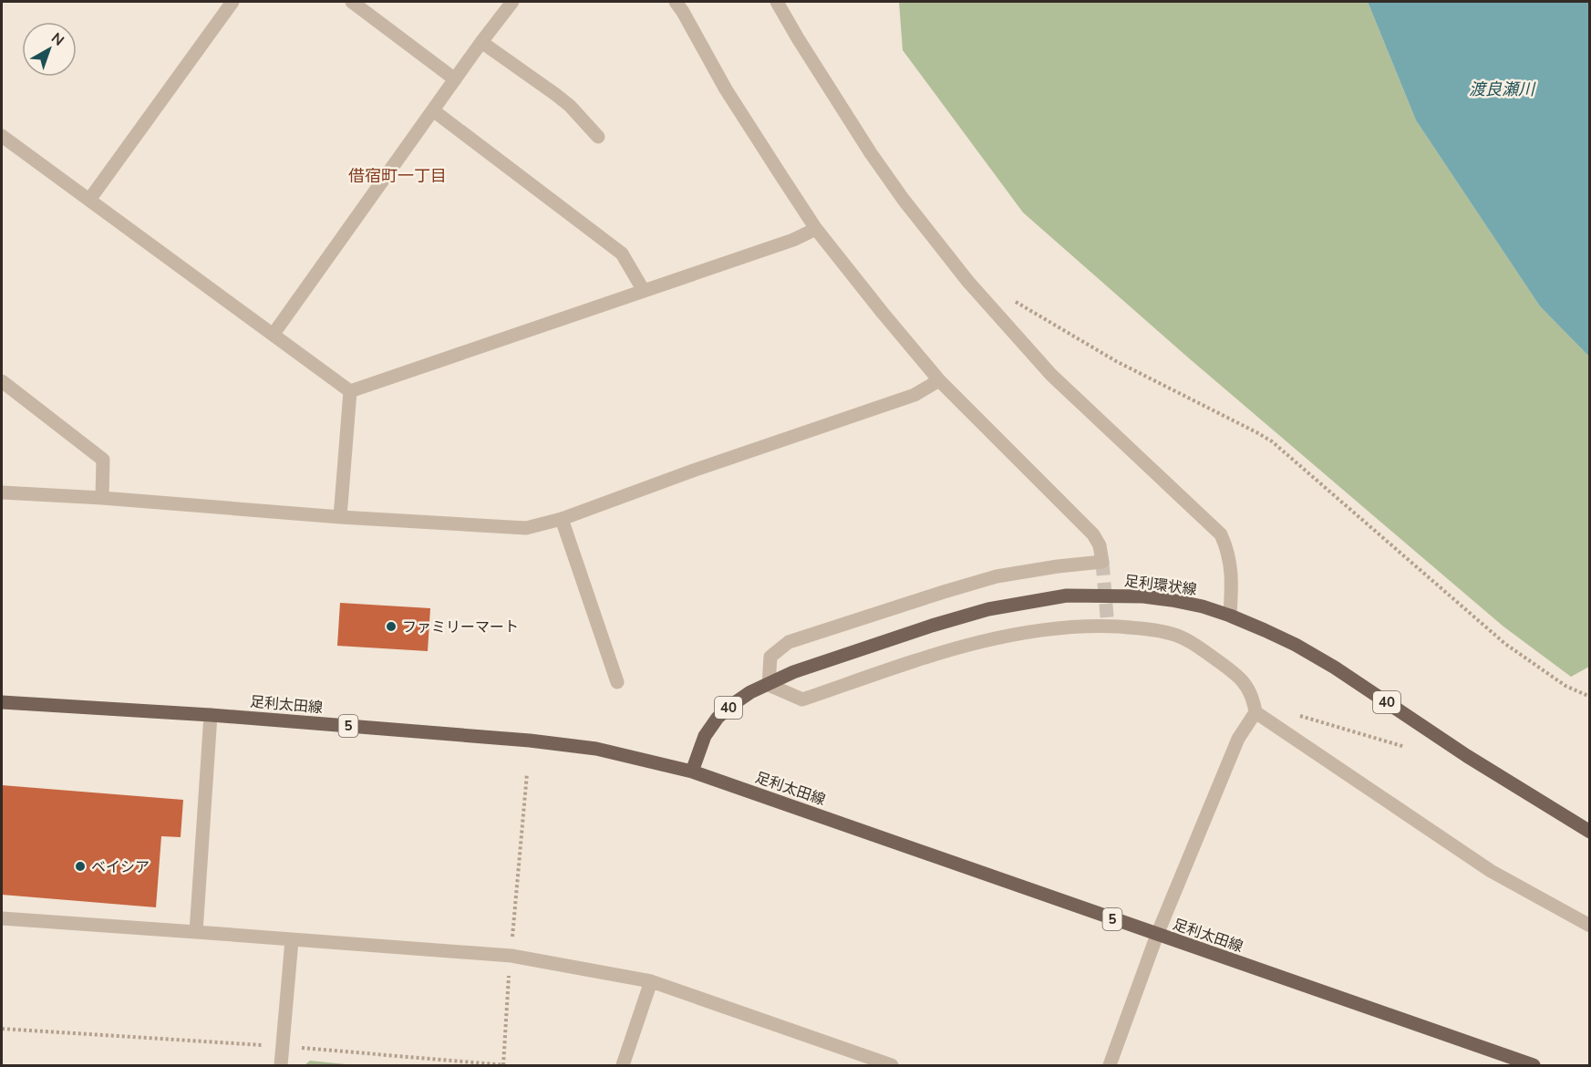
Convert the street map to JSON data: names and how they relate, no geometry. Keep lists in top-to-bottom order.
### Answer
{
  "streets": {
    "main road": [
      "足利環状線",
      "40",
      "足利太田線",
      "5"
    ]
  },
  "crossings": [
    ["足利環状線", "足利太田線"]
  ],
  "districts": ["借宿町一丁目"],
  "water": ["渡良瀬川"],
  "places": ["ファミリーマート", "ベイシア"],
  "north": "top right"
}
